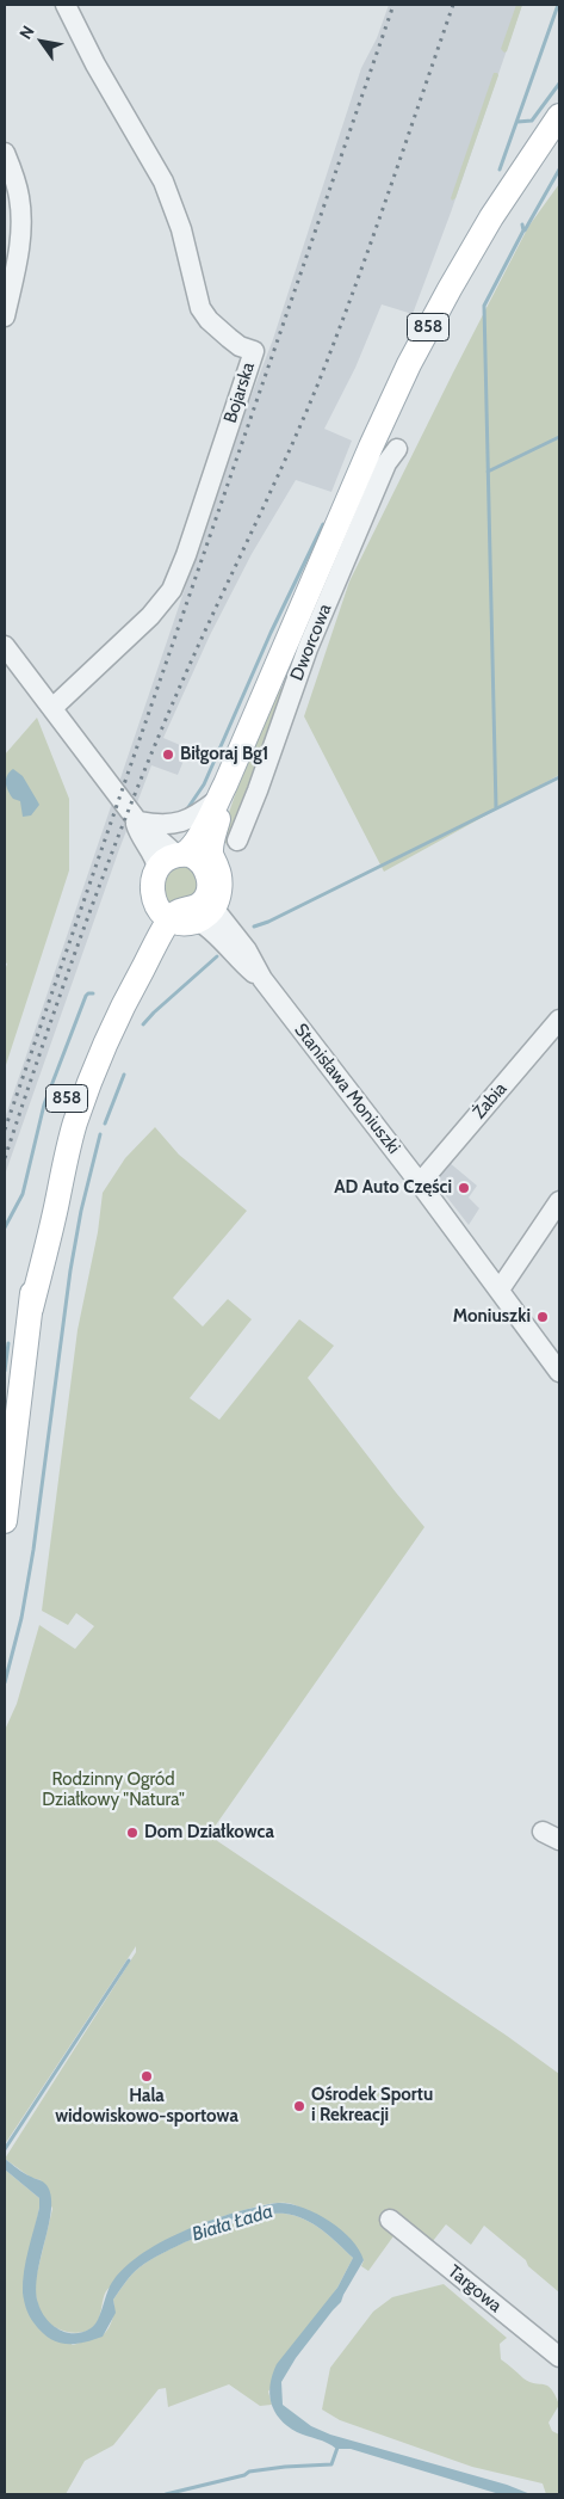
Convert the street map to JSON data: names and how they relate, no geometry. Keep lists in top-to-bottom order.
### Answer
{
  "streets": {
    "main road": ["858"],
    "street": [
      "Bojarska",
      "Dworcowa",
      "Stanisława Moniuszki",
      "Żabia",
      "Targowa"
    ]
  },
  "crossings": [
    ["858", "Stanisława Moniuszki"],
    ["Stanisława Moniuszki", "Żabia"]
  ],
  "water": ["Biała Łada"],
  "parks": ["Rodzinny Ogród Działkowy \"Natura\""],
  "places": [
    "Biłgoraj Bg1",
    "AD Auto Części",
    "Moniuszki",
    "Dom Działkowca",
    "Hala widowiskowo-sportowa",
    "Ośrodek Sportu i Rekreacji"
  ],
  "north": "top left"
}
